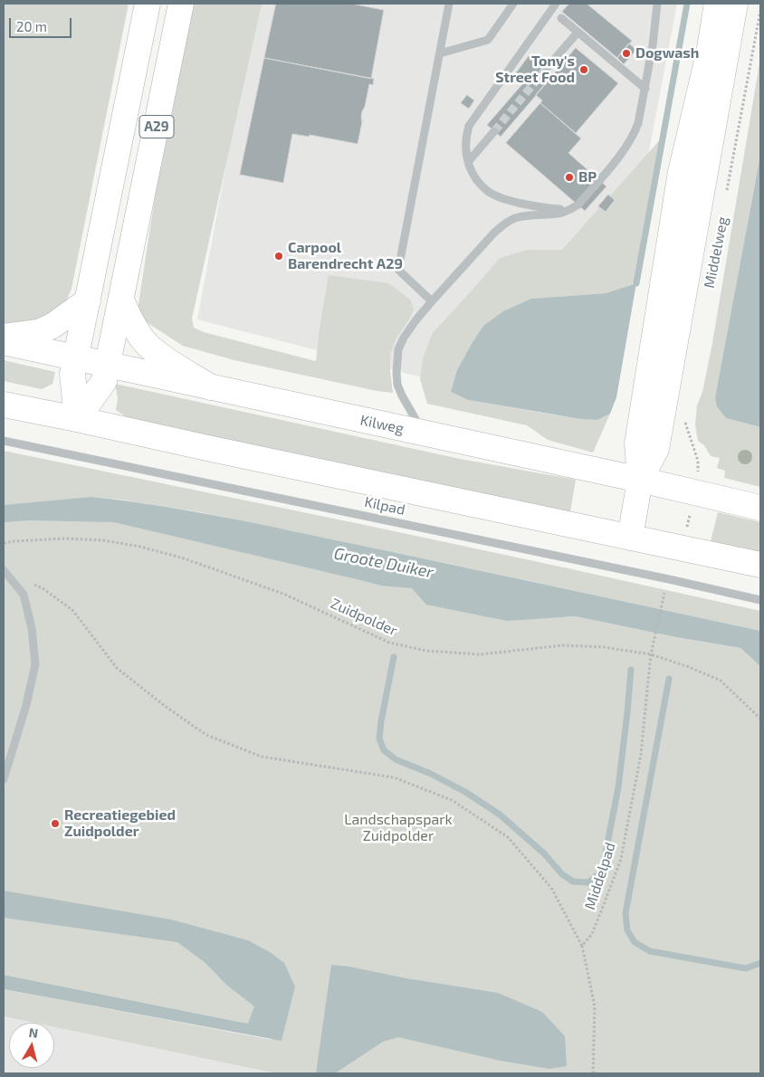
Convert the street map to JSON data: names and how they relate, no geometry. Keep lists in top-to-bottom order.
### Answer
{
  "streets": {
    "main road": ["A29", "Middelweg", "Kilweg"],
    "street": ["Kilpad"],
    "path": ["Zuidpolder", "Middelpad"]
  },
  "crossings": [
    ["A29", "Kilweg"],
    ["Middelweg", "Kilweg"],
    ["Zuidpolder", "Middelpad"]
  ],
  "water": ["Groote Duiker"],
  "parks": ["Landschapspark Zuidpolder"],
  "places": [
    "Dogwash",
    "Tony's Street Food",
    "BP",
    "Carpool Barendrecht A29",
    "Recreatiegebied Zuidpolder"
  ],
  "scale_bar": "20 m",
  "north": "top"
}
